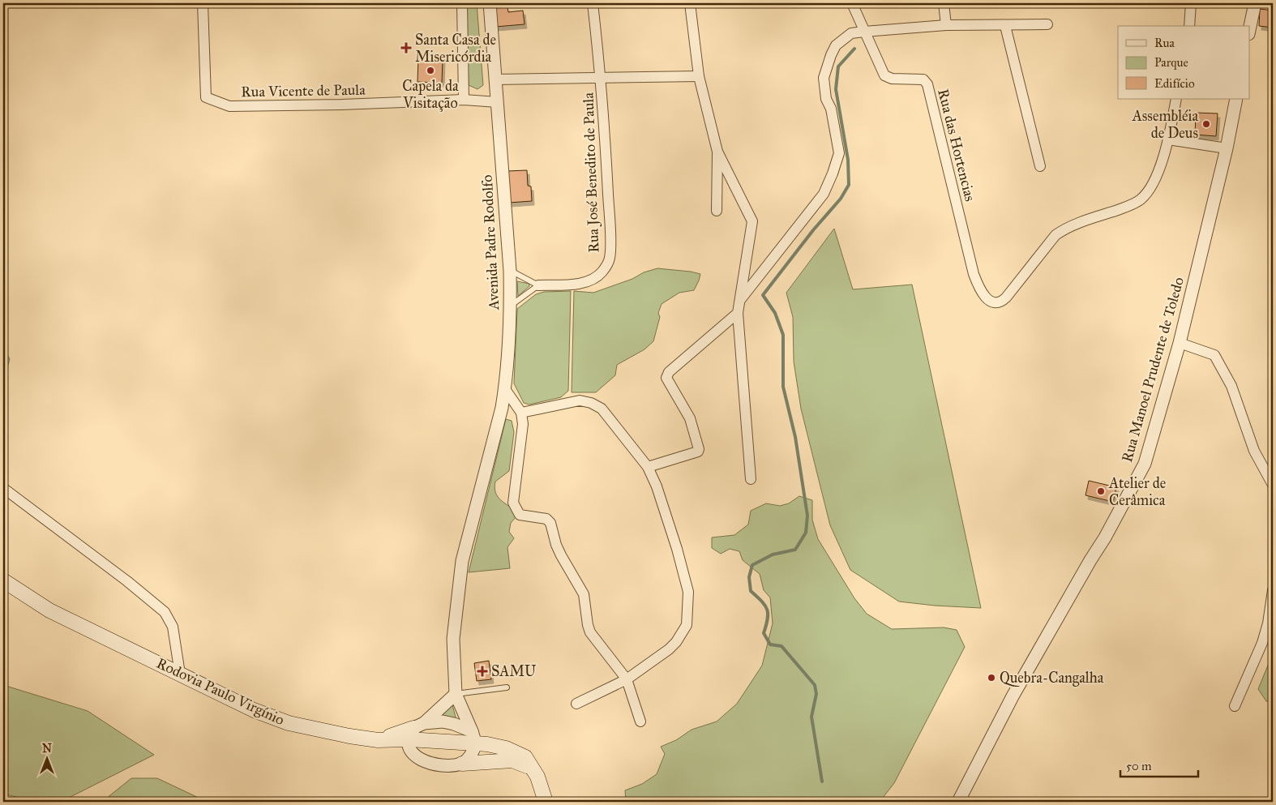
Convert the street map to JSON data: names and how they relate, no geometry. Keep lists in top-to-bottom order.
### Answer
{
  "streets": {
    "main road": ["Rodovia Paulo Virgínio"],
    "street": [
      "Rua Vicente de Paula",
      "Rua das Hortencias",
      "Rua José Benedito de Paula",
      "Avenida Padre Rodolfo",
      "Rua Manoel Prudente de Toledo"
    ]
  },
  "crossings": [
    ["Rua Vicente de Paula", "Avenida Padre Rodolfo"]
  ],
  "places": {
    "health": ["Santa Casa de Misericórdia", "SAMU"],
    "other": [
      "Capela da Visitação",
      "Assembléia de Deus",
      "Atelier de Cerâmica",
      "Quebra-Cangalha"
    ]
  },
  "legend": ["Rua", "Parque", "Edifício"],
  "scale_bar": "50 m",
  "north": "top"
}
